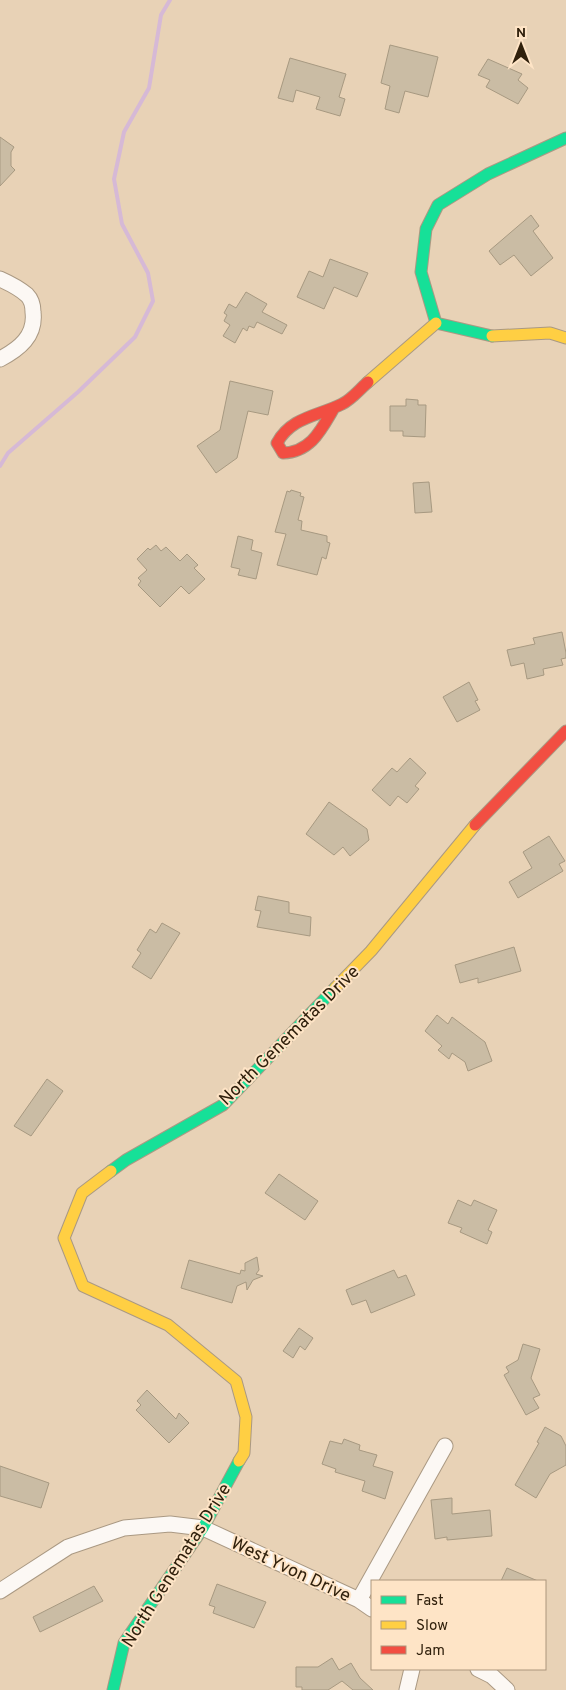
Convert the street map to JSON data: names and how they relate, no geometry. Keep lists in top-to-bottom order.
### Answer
{
  "streets": {
    "street": ["North Genematas Drive", "West Yvon Drive"]
  },
  "crossings": [
    ["North Genematas Drive", "West Yvon Drive"]
  ],
  "legend": ["Fast", "Slow", "Jam"],
  "north": "top"
}
